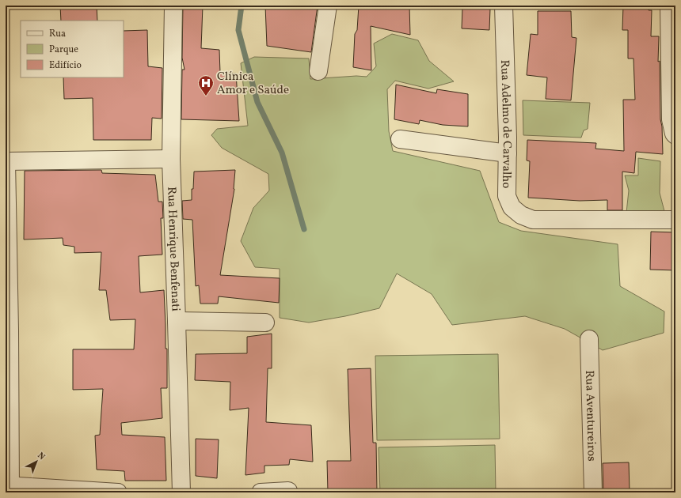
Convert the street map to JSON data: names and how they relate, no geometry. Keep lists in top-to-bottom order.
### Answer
{
  "streets": {
    "street": ["Rua Adelmo de Carvalho", "Rua Henrique Benfenati", "Rua Aventureiros"]
  },
  "places": {
    "hospital": ["Clínica Amor e Saúde"]
  },
  "legend": ["Rua", "Parque", "Edifício"],
  "north": "top right"
}
